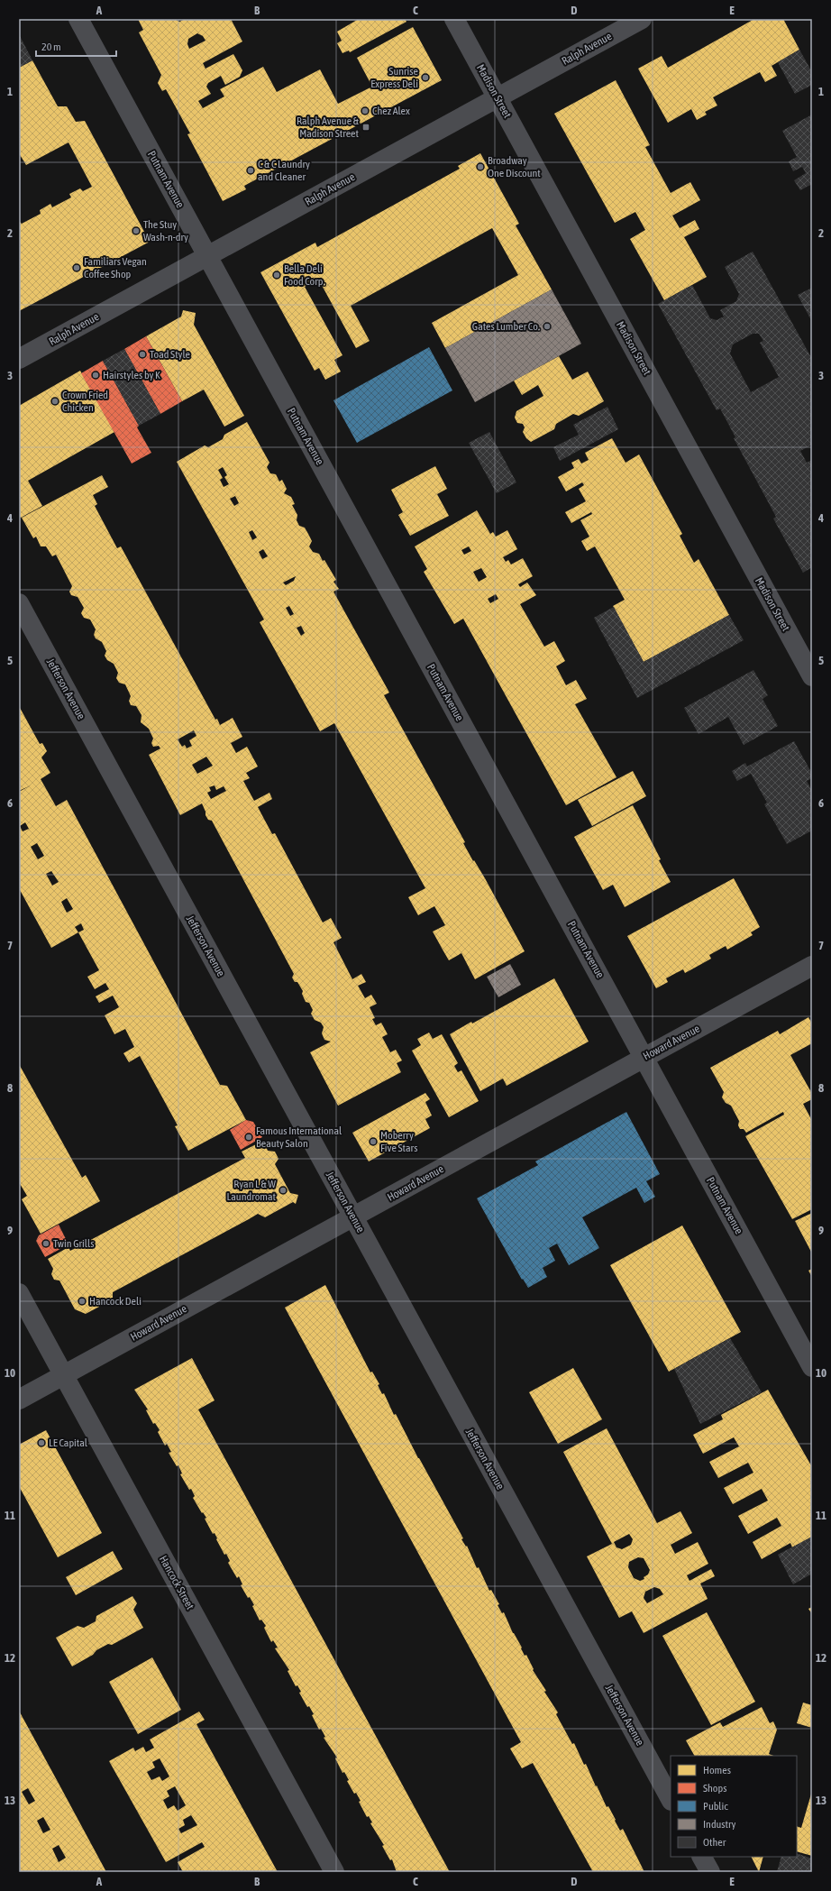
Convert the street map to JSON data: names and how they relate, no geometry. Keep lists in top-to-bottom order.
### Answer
{
  "streets": {
    "street": [
      "Ralph Avenue",
      "Madison Street",
      "Putnam Avenue",
      "Jefferson Avenue",
      "Howard Avenue",
      "Hancock Street"
    ]
  },
  "crossings": [
    ["Ralph Avenue", "Madison Street"],
    ["Ralph Avenue", "Putnam Avenue"],
    ["Putnam Avenue", "Howard Avenue"],
    ["Jefferson Avenue", "Howard Avenue"],
    ["Howard Avenue", "Hancock Street"]
  ],
  "places": {
    "other": [
      "Sunrise Express Deli",
      "Chez Alex",
      "Broadway One Discount",
      "C & C Laundry and Cleaner",
      "The Stuy Wash-n-dry",
      "Familiars Vegan Coffee Shop",
      "Bella Deli Food Corp.",
      "Gates Lumber Co.",
      "Toad Style",
      "Hairstyles by K",
      "Crown Fried Chicken",
      "Famous International Beauty Salon",
      "Moberry Five Stars",
      "Ryan L & W Laundromat",
      "Twin Grills",
      "Hancock Deli",
      "LE Capital"
    ],
    "transit": ["Ralph Avenue & Madison Street"]
  },
  "legend": [
    "Homes",
    "Shops",
    "Public",
    "Industry",
    "Other"
  ],
  "scale_bar": "20 m",
  "grid": {
    "columns": [
      "A",
      "B",
      "C",
      "D",
      "E"
    ],
    "rows": [
      "1",
      "2",
      "3",
      "4",
      "5",
      "6",
      "7",
      "8",
      "9",
      "10",
      "11",
      "12",
      "13"
    ]
  }
}
